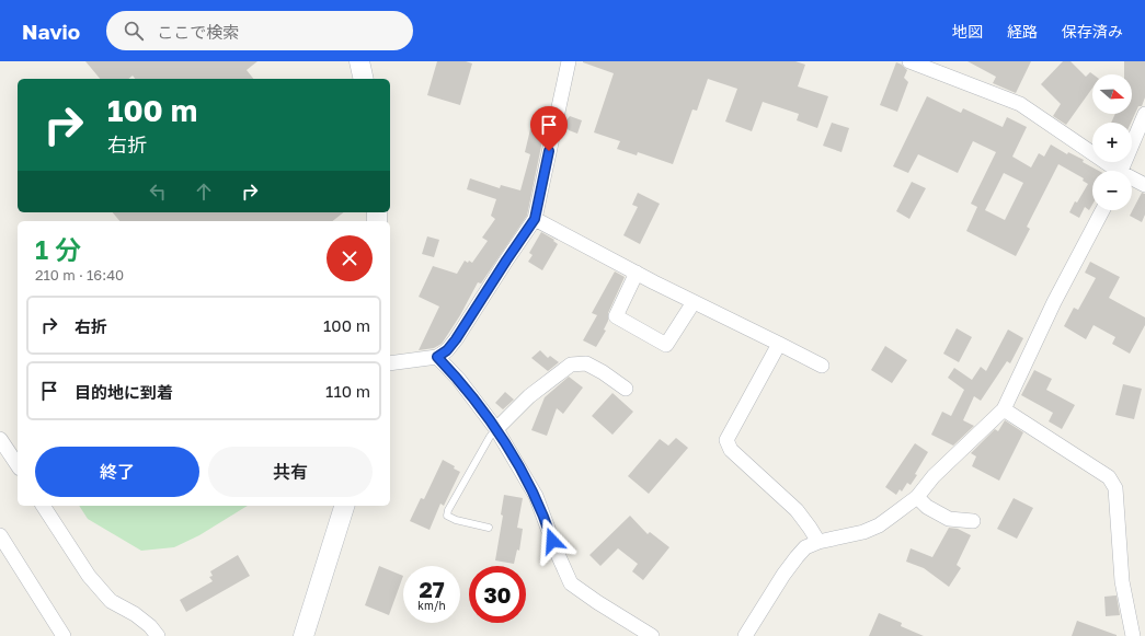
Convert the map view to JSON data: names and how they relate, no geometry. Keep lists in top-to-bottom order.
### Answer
{
  "north": "right",
  "page": {
    "header": "Navio",
    "search": "ここで検索",
    "nav": ["地図", "経路", "保存済み"],
    "map_buttons": ["+", "−"],
    "turn": ["100 m", "右折"],
    "heading": ["1 分", "210 m · 16:40"],
    "list": [
      {
        "name": "右折",
        "value": "100 m"
      },
      {
        "name": "目的地に到着",
        "value": "110 m"
      }
    ],
    "buttons": ["終了", "共有"],
    "speed": "27 km/h",
    "limit": "30"
  }
}
